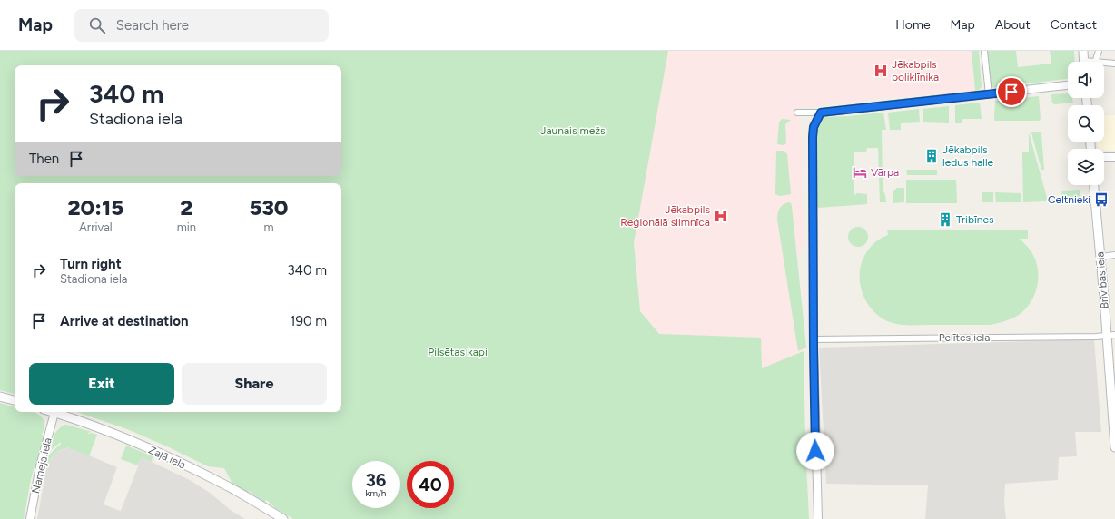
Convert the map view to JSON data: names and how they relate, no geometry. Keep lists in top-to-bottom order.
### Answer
{
  "streets": {
    "main road": ["Brīvības iela", "Zaļā iela"],
    "street": ["Pelītes iela", "Nameja iela"]
  },
  "crossings": [
    ["Brīvības iela", "Pelītes iela"],
    ["Zaļā iela", "Nameja iela"]
  ],
  "parks": ["Jaunais mežs", "Pilsētas kapi"],
  "places": {
    "hospital": ["Jēkabpils poliklīnika", "Jēkabpils Reģionālā slimnīca"],
    "building": ["Jēkabpils ledus halle", "Tribīnes"],
    "hotel": ["Vārpa"],
    "bus stop": ["Celtnieki"]
  },
  "page": {
    "header": "Map",
    "search": "Search here",
    "nav": [
      "Home",
      "Map",
      "About",
      "Contact"
    ],
    "turn": ["340 m", "Stadiona iela"],
    "then": "Then",
    "eta": [
      "20:15",
      "Arrival",
      "2",
      "min",
      "530",
      "m"
    ],
    "list": [
      {
        "name": "Turn right",
        "note": "Stadiona iela",
        "value": "340 m"
      },
      {
        "name": "Arrive at destination",
        "value": "190 m"
      }
    ],
    "buttons": ["Exit", "Share"],
    "speed": "36 km/h",
    "limit": "40"
  }
}
